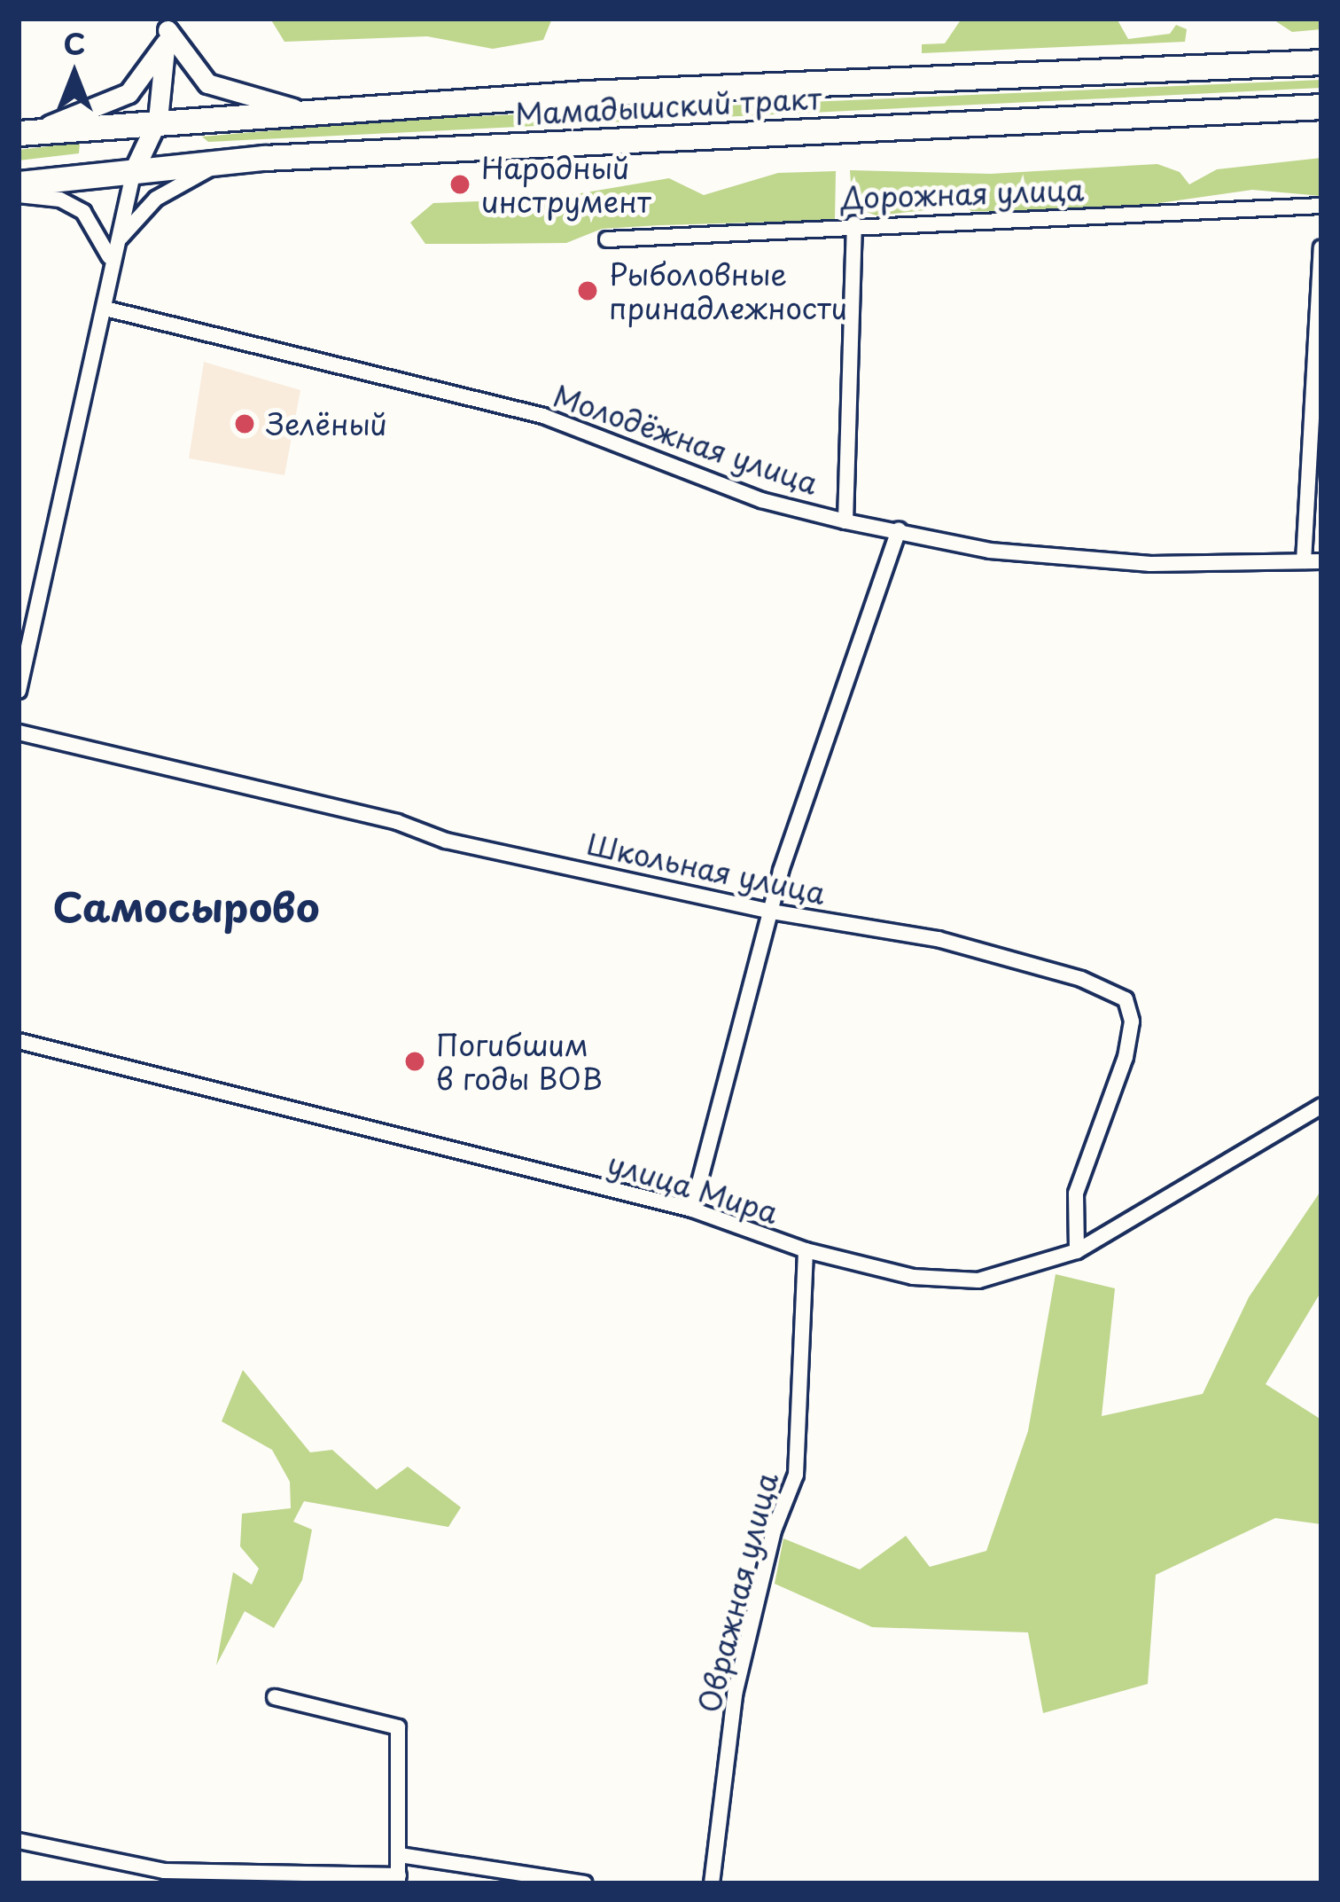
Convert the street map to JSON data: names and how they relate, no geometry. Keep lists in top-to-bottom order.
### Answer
{
  "streets": {
    "main road": ["Мамадышский тракт"],
    "street": [
      "Дорожная улица",
      "Молодёжная улица",
      "Школьная улица",
      "улица Мира",
      "Овражная улица"
    ]
  },
  "crossings": [
    ["Школьная улица", "улица Мира"],
    ["улица Мира", "Овражная улица"]
  ],
  "districts": ["Самосырово"],
  "places": [
    "Народный инструмент",
    "Рыболовные принадлежности",
    "Зелёный",
    "Погибшим в годы ВОВ"
  ],
  "north": "top"
}
